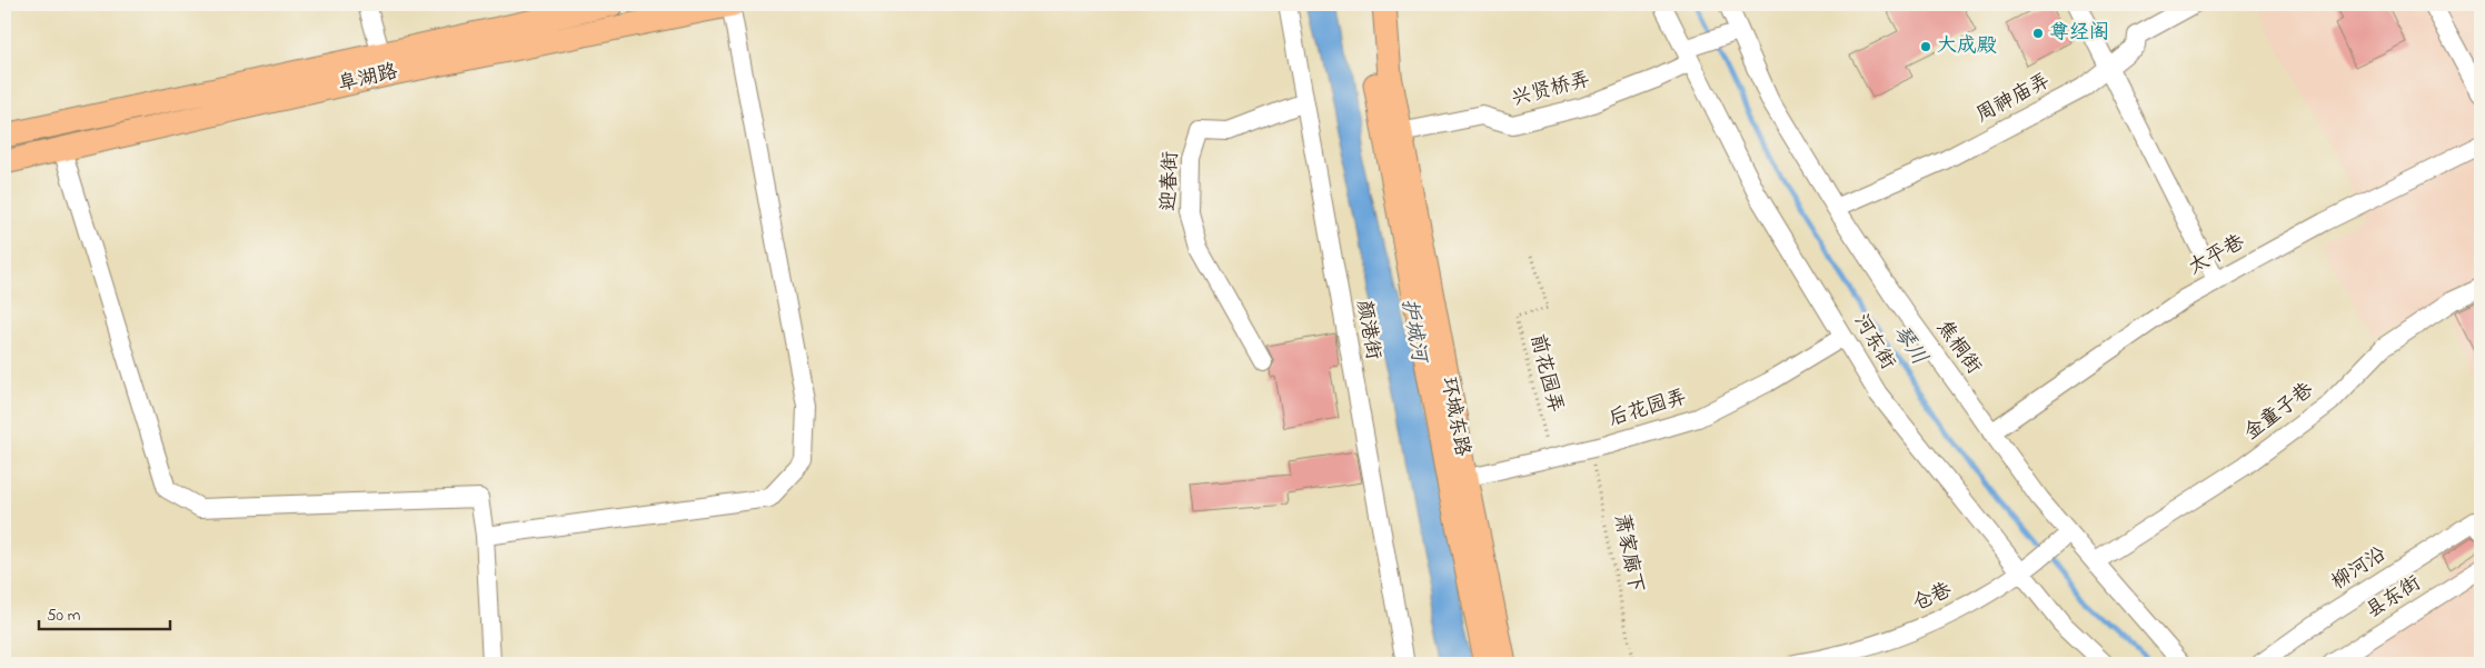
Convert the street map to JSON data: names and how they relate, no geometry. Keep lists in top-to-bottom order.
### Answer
{
  "streets": {
    "main road": ["阜湖路", "环城东路"],
    "street": [
      "兴贤桥弄",
      "周神庙弄",
      "迎春街",
      "太平巷",
      "颜港街",
      "河东街",
      "焦桐街",
      "后花园弄",
      "金童子巷",
      "柳河沿",
      "仓巷",
      "县东街"
    ],
    "path": ["前花园弄", "萧家廊下"]
  },
  "crossings": [
    ["兴贤桥弄", "河东街"],
    ["兴贤桥弄", "焦桐街"],
    ["兴贤桥弄", "环城东路"],
    ["周神庙弄", "焦桐街"],
    ["迎春街", "颜港街"],
    ["太平巷", "焦桐街"],
    ["河东街", "后花园弄"],
    ["河东街", "仓巷"],
    ["焦桐街", "金童子巷"],
    ["焦桐街", "仓巷"],
    ["前花园弄", "后花园弄"],
    ["后花园弄", "环城东路"],
    ["后花园弄", "萧家廊下"]
  ],
  "water": ["护城河", "琴川"],
  "places": ["尊经阁", "大成殿"],
  "scale_bar": "50 m"
}
